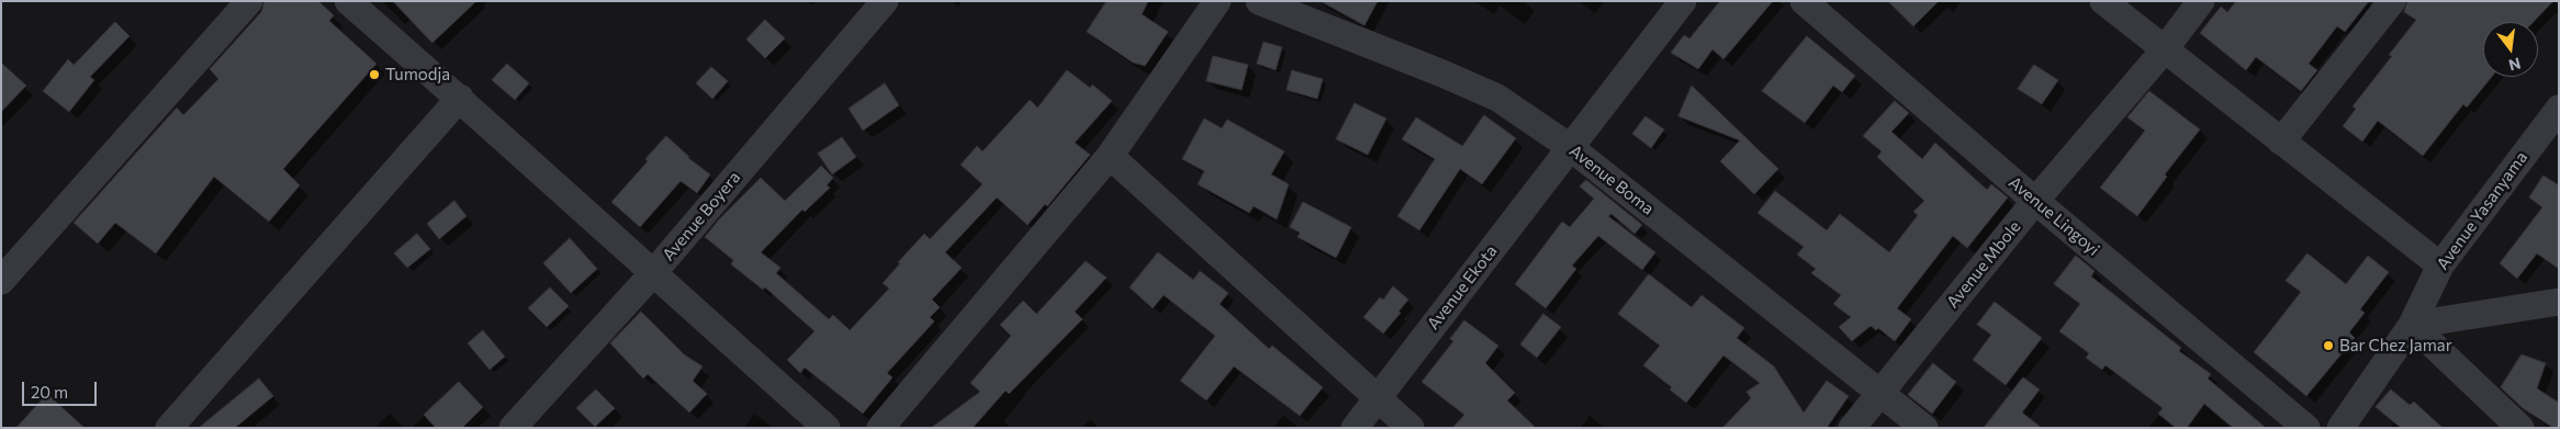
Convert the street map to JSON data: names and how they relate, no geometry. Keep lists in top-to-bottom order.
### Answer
{
  "streets": {
    "street": [
      "Avenue Boma",
      "Avenue Yasanyama",
      "Avenue Boyera",
      "Avenue Lingoyi",
      "Avenue Mbole",
      "Avenue Ekota"
    ]
  },
  "crossings": [
    ["Avenue Boma", "Avenue Mbole"],
    ["Avenue Boma", "Avenue Ekota"],
    ["Avenue Lingoyi", "Avenue Mbole"]
  ],
  "places": ["Tumodja", "Bar Chez Jamar"],
  "scale_bar": "20 m",
  "north": "bottom"
}
